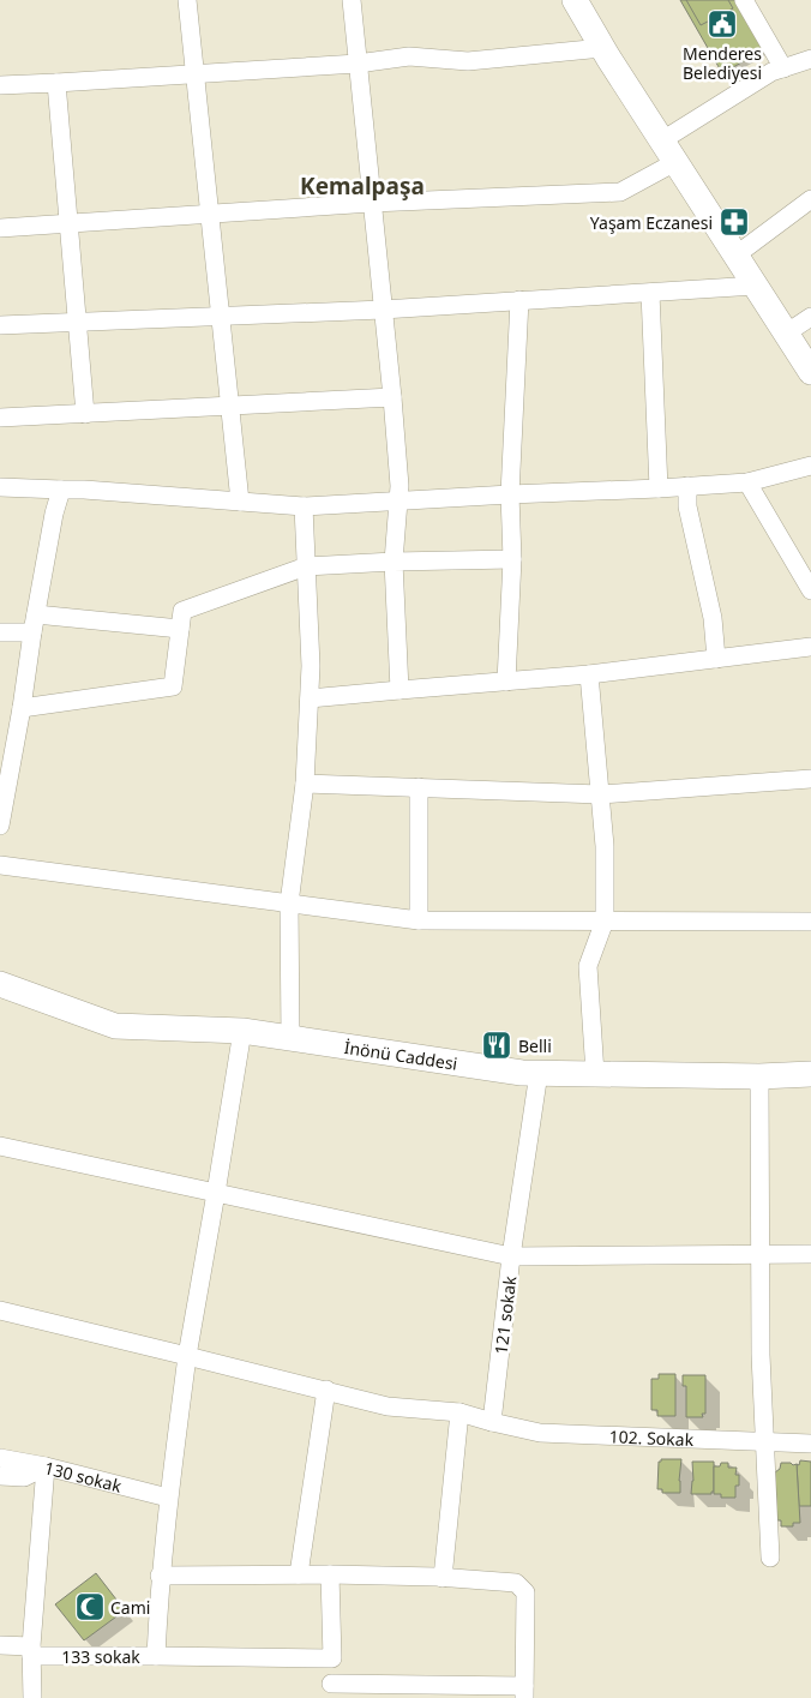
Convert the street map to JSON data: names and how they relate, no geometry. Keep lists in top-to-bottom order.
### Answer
{
  "streets": {
    "main road": ["İnönü Caddesi"],
    "street": [
      "121 sokak",
      "102. Sokak",
      "130 sokak",
      "133 sokak"
    ]
  },
  "crossings": [
    ["121 sokak", "102. Sokak"],
    ["130 sokak", "133 sokak"]
  ],
  "districts": ["Kemalpaşa"],
  "places": {
    "public building": ["Menderes Belediyesi"],
    "pharmacy": ["Yaşam Eczanesi"],
    "restaurant": ["Belli"],
    "mosque": ["Cami"]
  }
}
